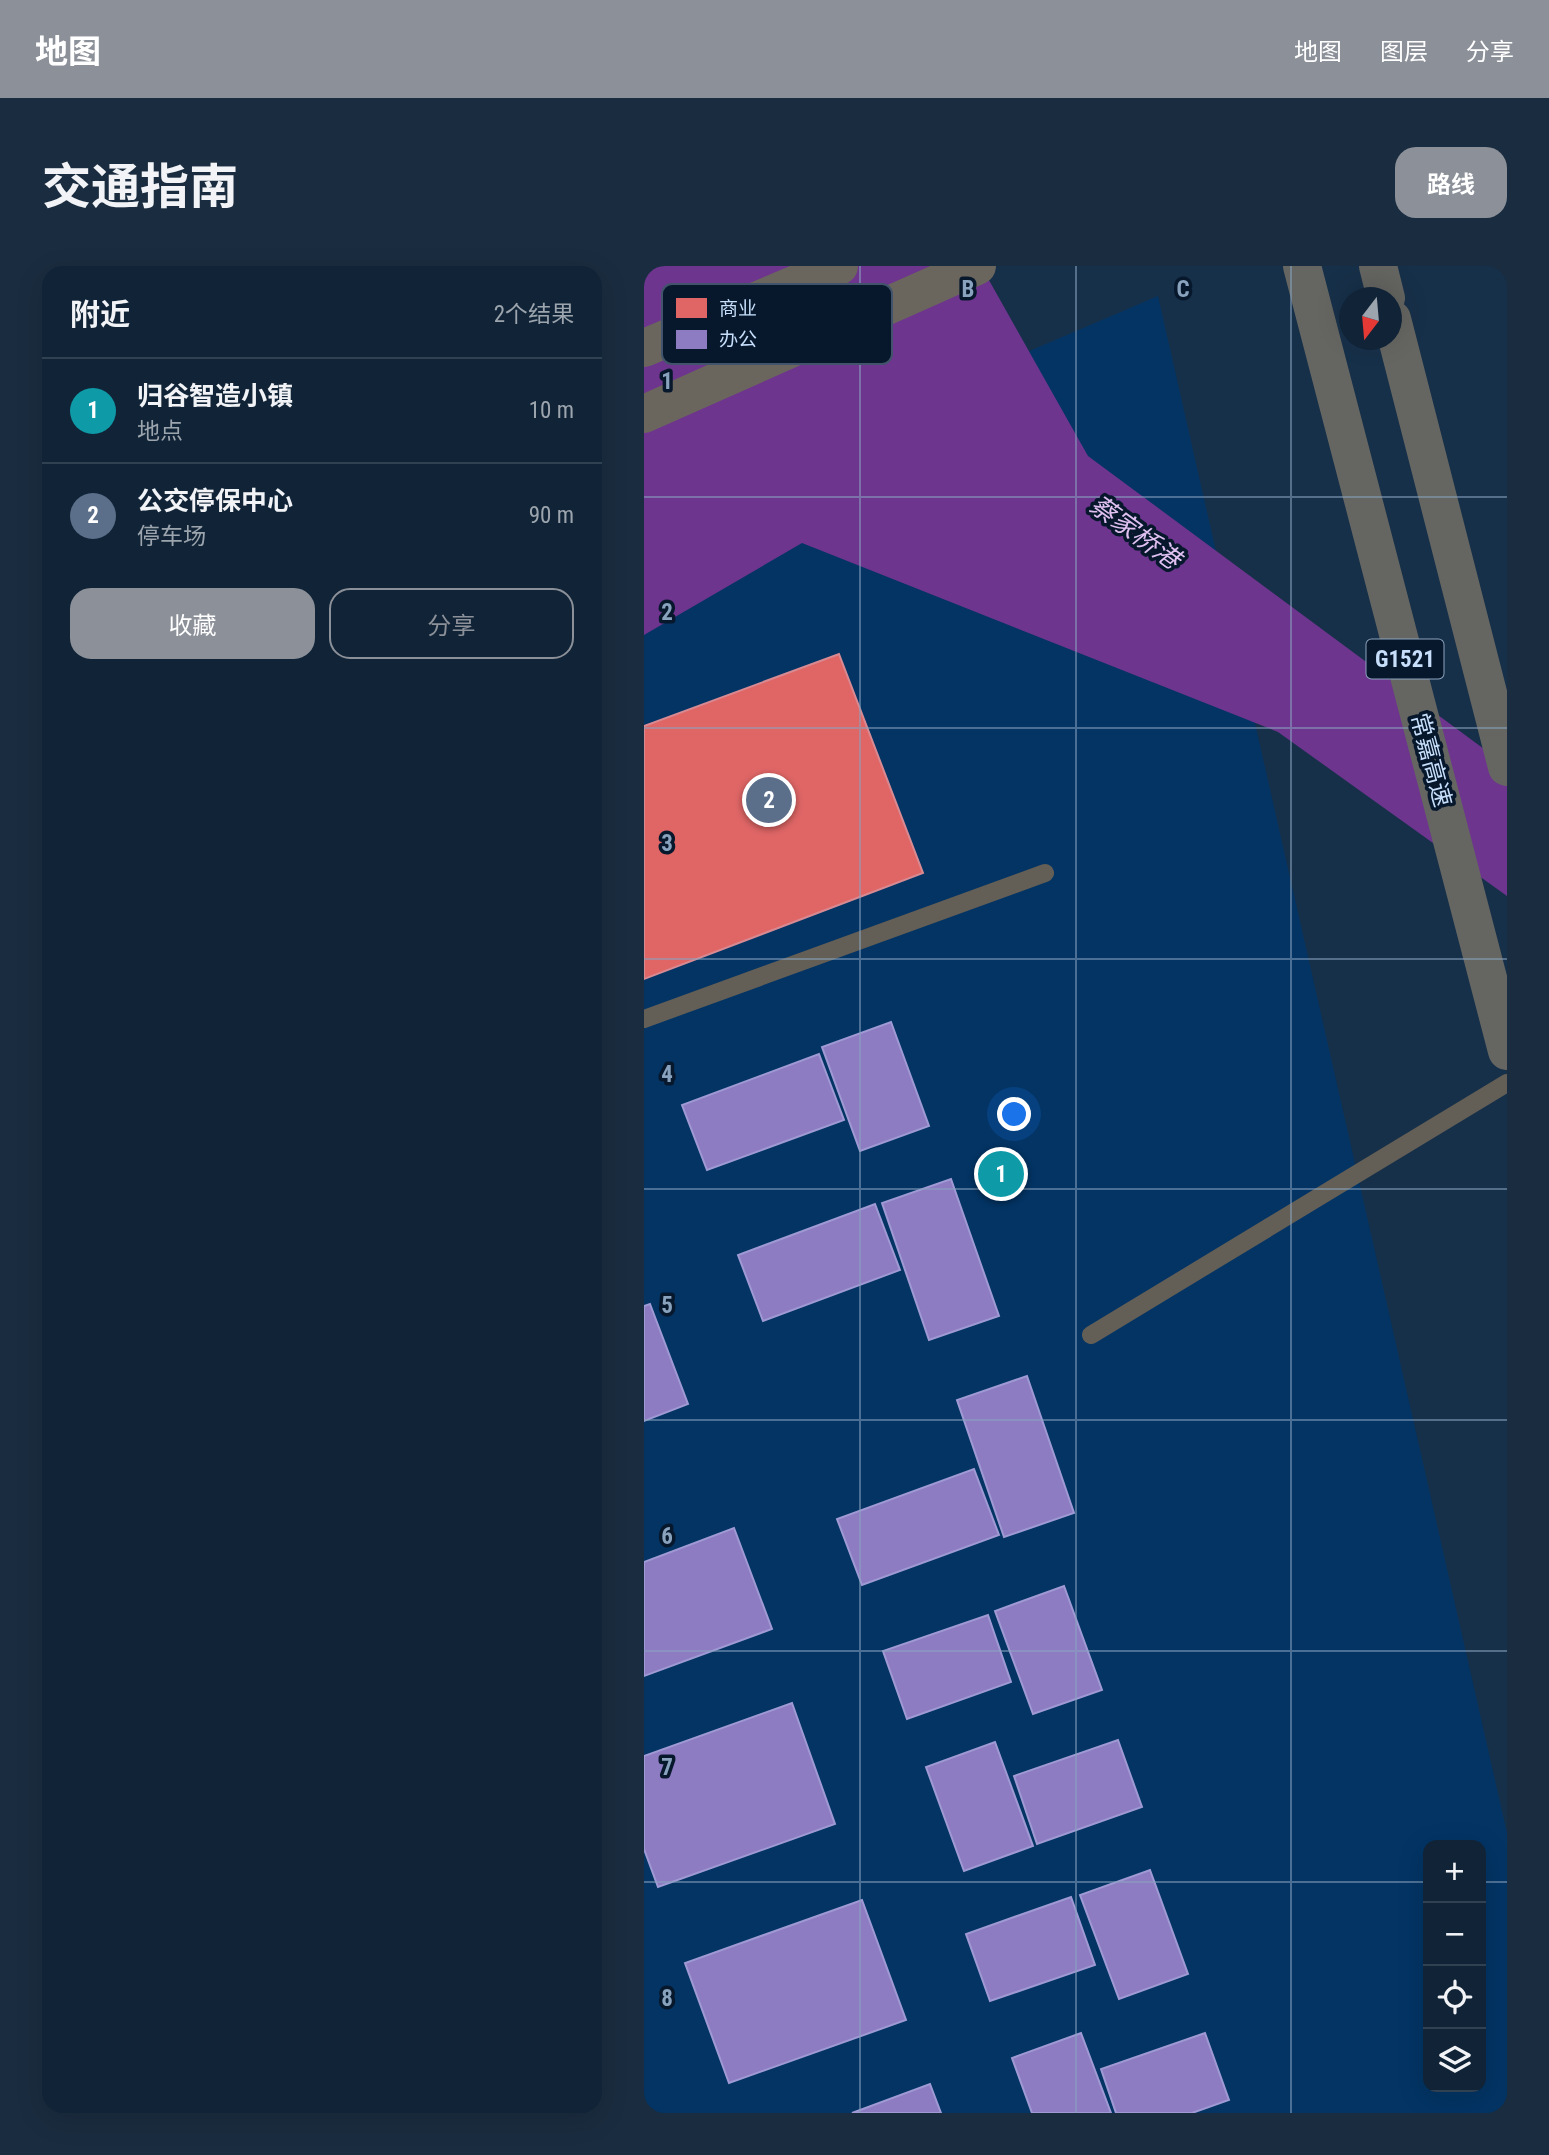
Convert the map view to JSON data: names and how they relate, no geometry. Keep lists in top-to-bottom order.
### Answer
{
  "streets": {
    "highway": ["G1521", "常嘉高速"]
  },
  "water": ["蔡家桥港"],
  "legend": ["商业", "办公"],
  "north": "bottom",
  "page": {
    "header": "地图",
    "nav": ["地图", "图层", "分享"],
    "title": "交通指南",
    "buttons": [
      "路线",
      ["收藏", "分享"]
    ],
    "heading": ["附近", "2个结果"],
    "list": [
      {
        "mark": "1",
        "name": "归谷智造小镇",
        "note": "地点",
        "value": "10 m"
      },
      {
        "mark": "2",
        "name": "公交停保中心",
        "note": "停车场",
        "value": "90 m"
      }
    ],
    "pins": ["2", "1"],
    "map_buttons": ["+", "−"]
  },
  "grid": {
    "columns": ["B", "C"],
    "rows": [
      "1",
      "2",
      "3",
      "4",
      "5",
      "6",
      "7",
      "8"
    ]
  }
}
